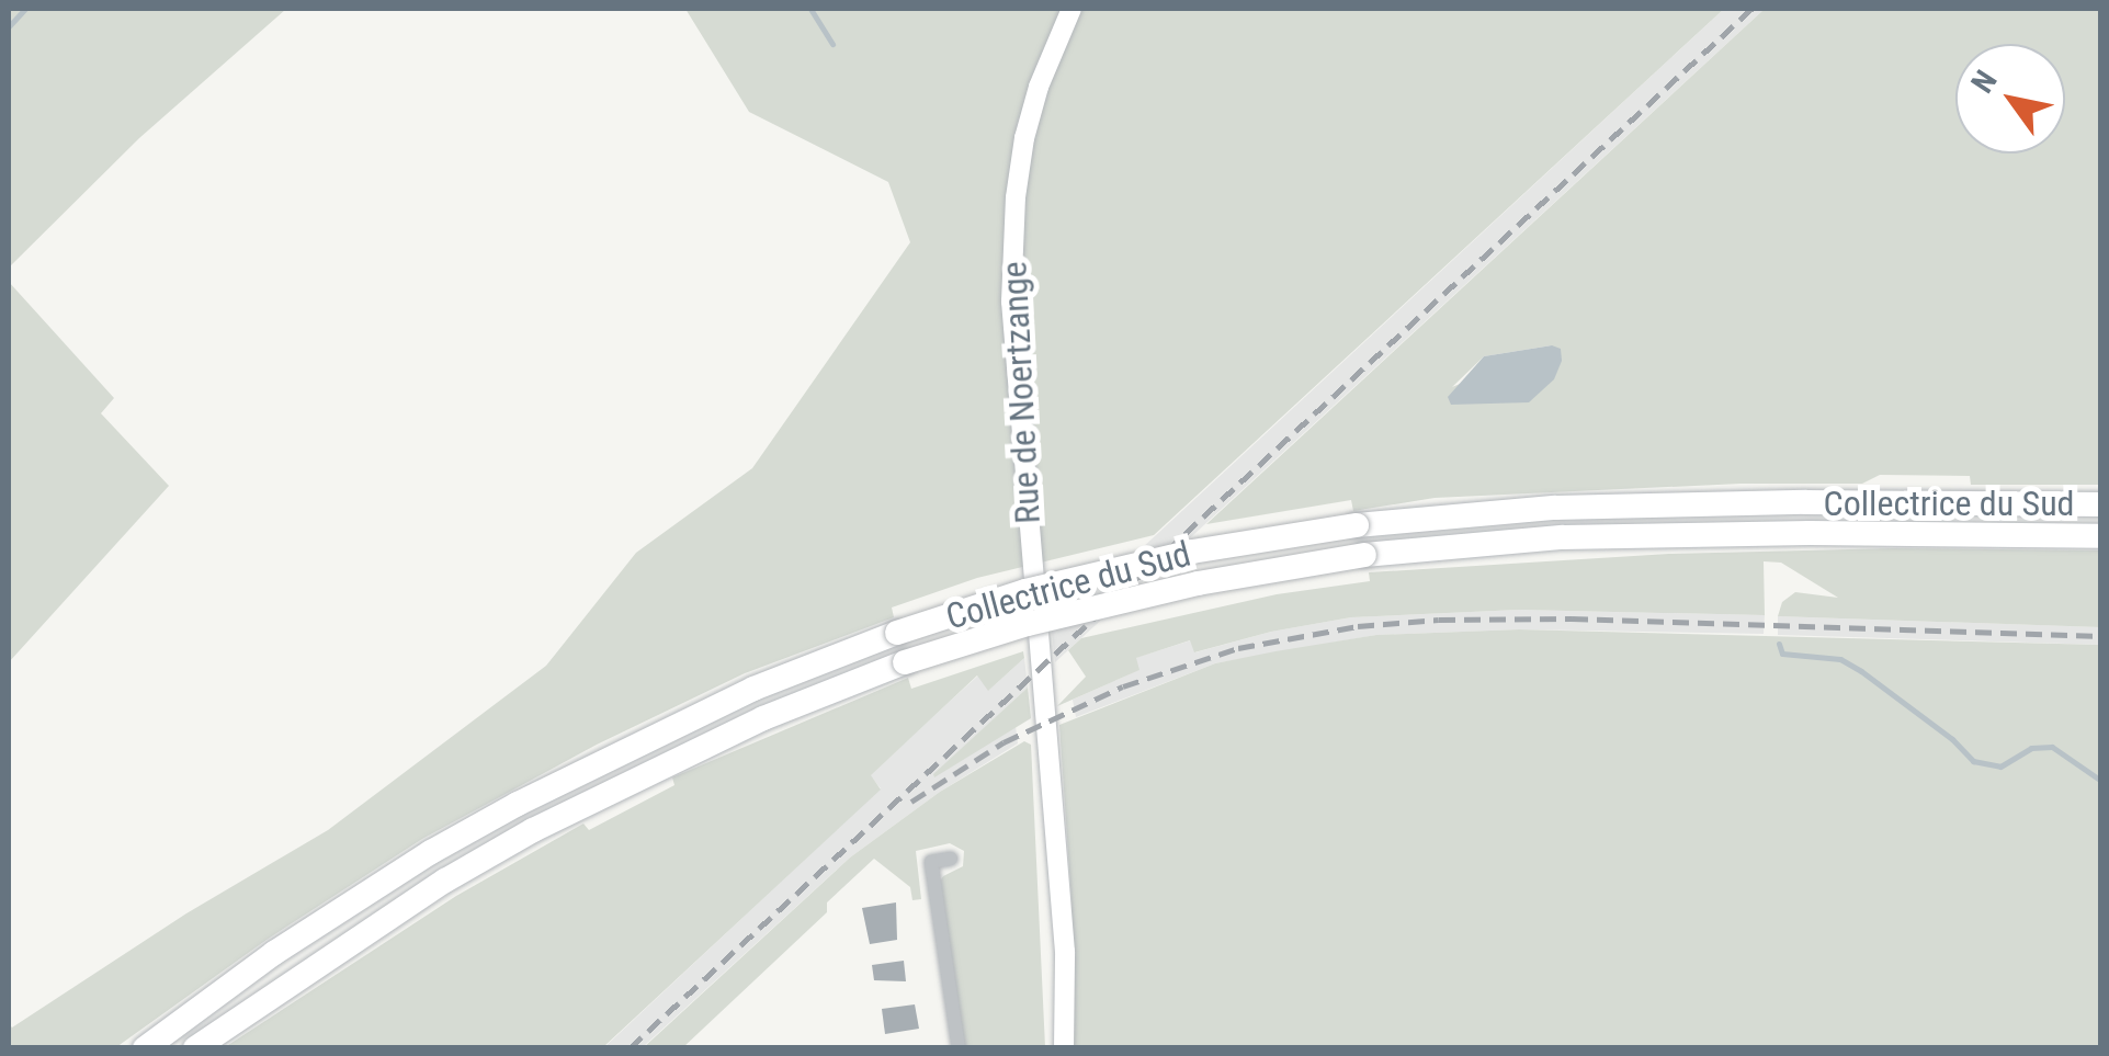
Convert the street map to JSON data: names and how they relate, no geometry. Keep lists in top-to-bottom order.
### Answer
{
  "streets": {
    "highway": ["Collectrice du Sud"],
    "main road": ["Rue de Noertzange"]
  },
  "north": "top left"
}
